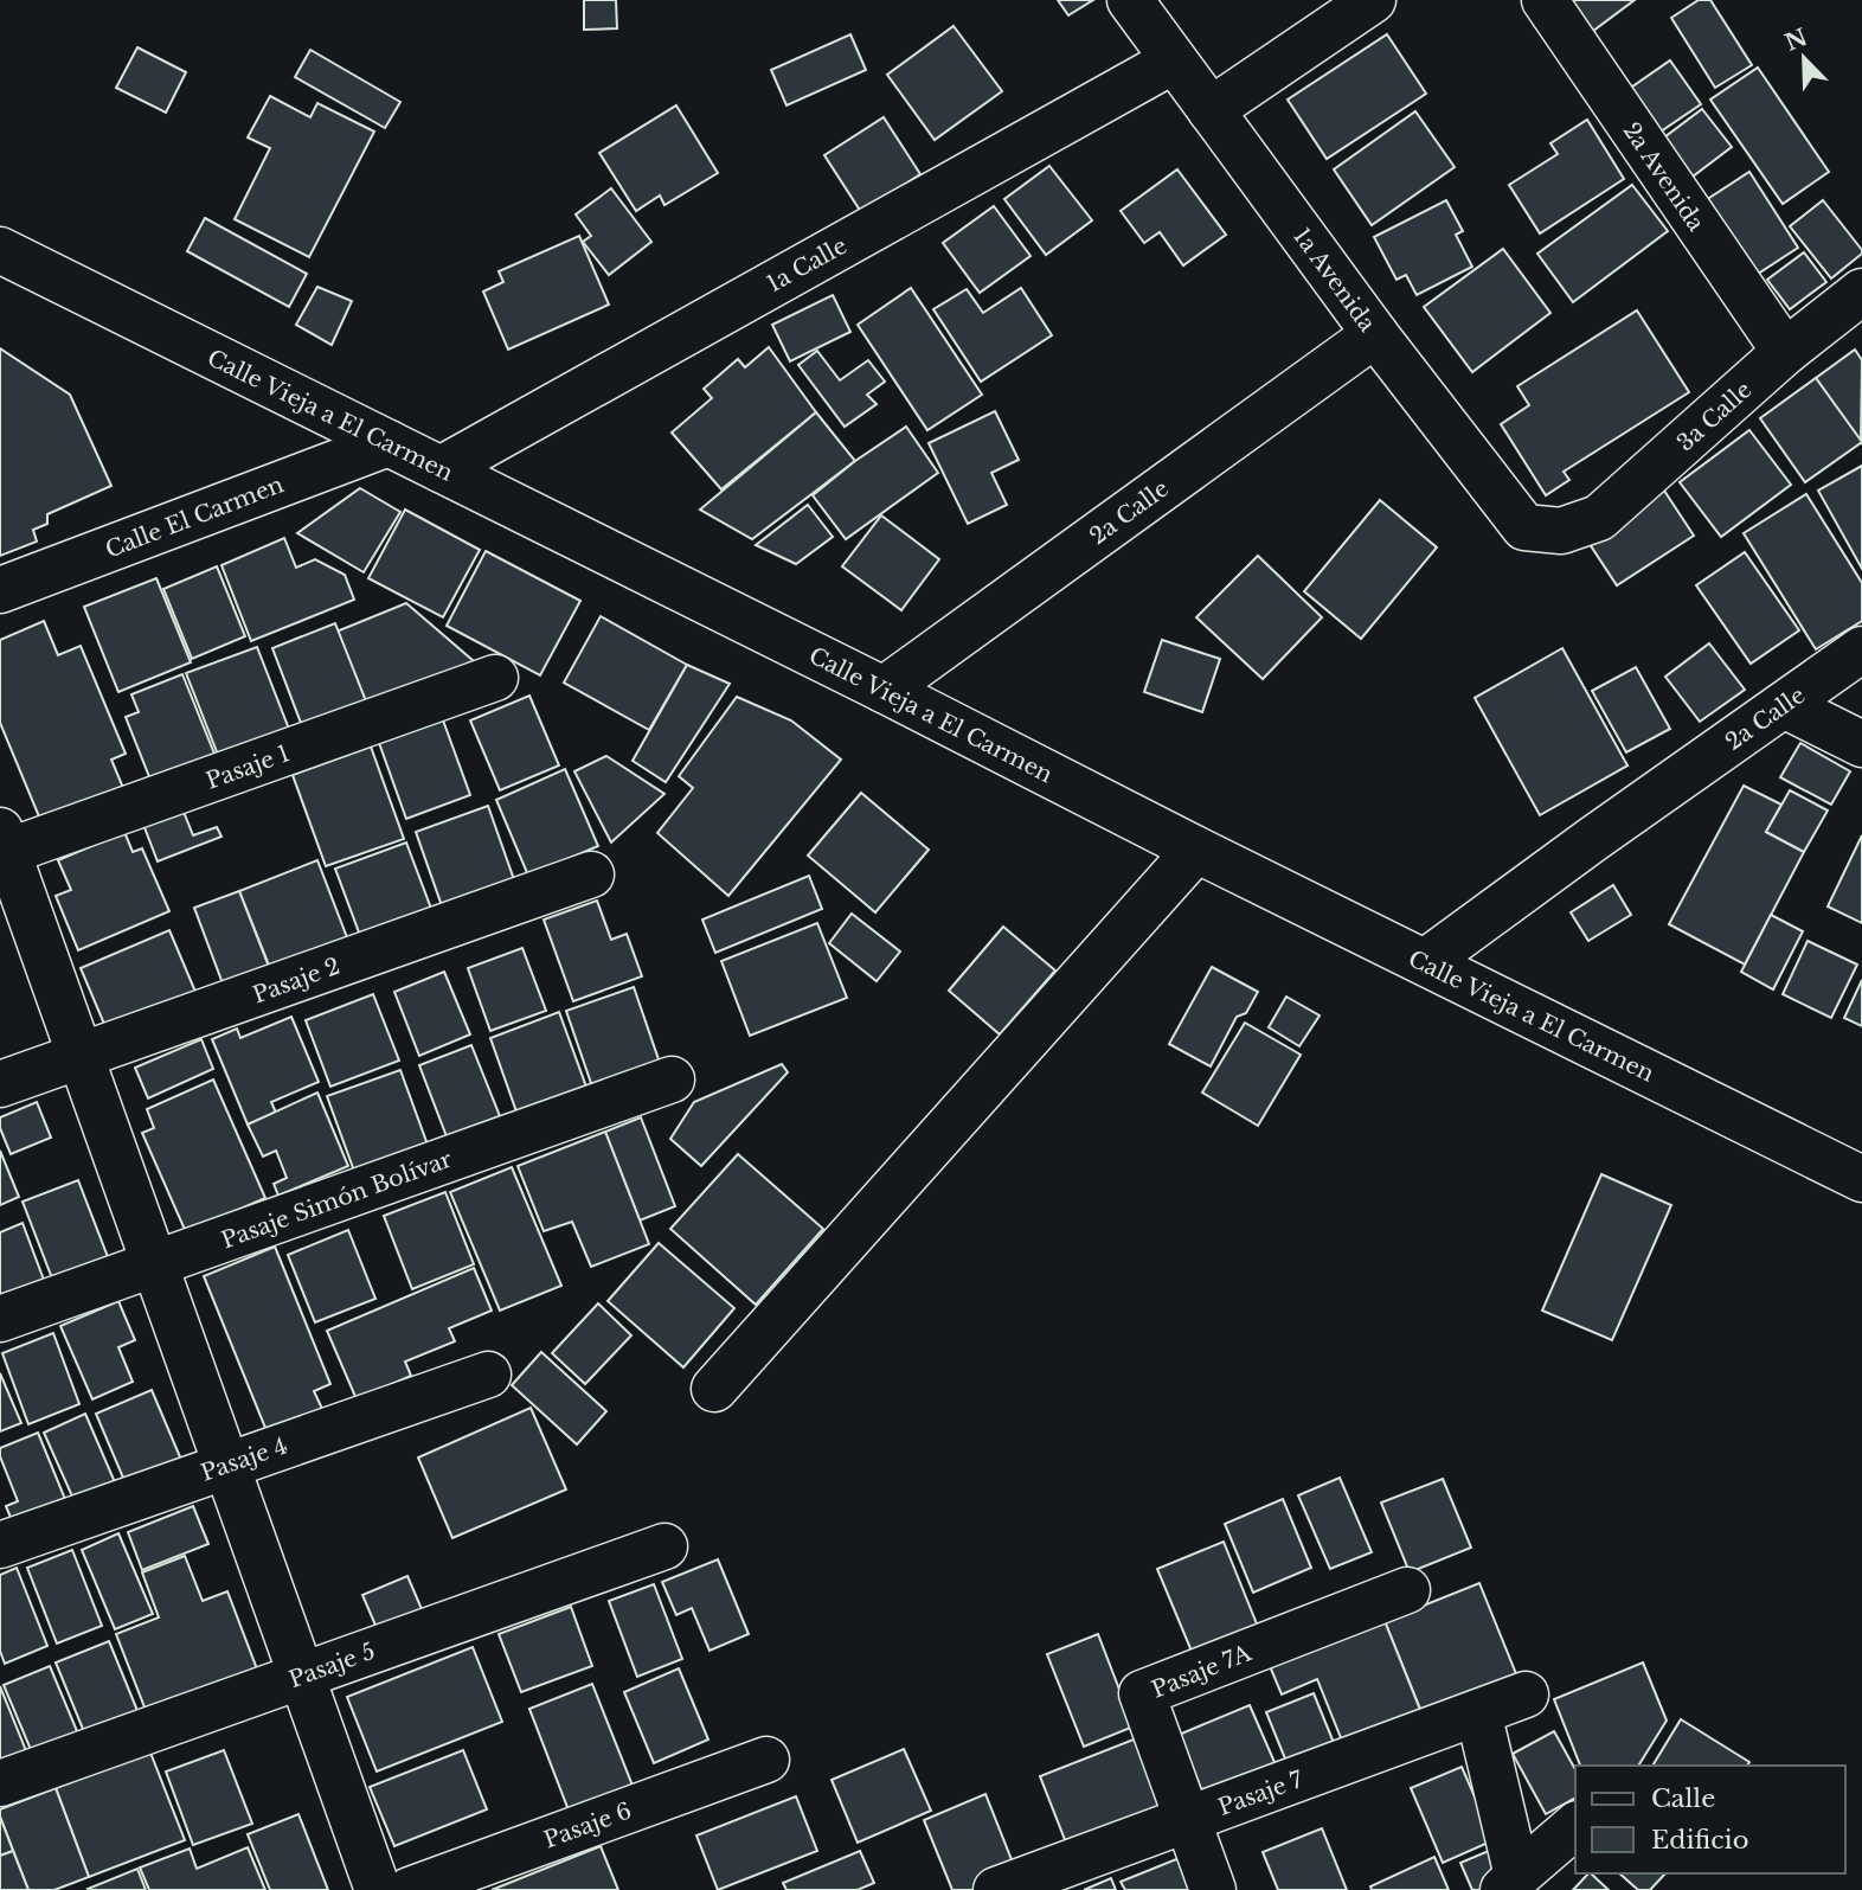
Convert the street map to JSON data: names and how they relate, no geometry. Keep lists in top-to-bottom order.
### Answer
{
  "streets": {
    "street": [
      "2a Avenida",
      "1a Calle",
      "1a Avenida",
      "Calle Vieja a El Carmen",
      "3a Calle",
      "2a Calle",
      "Calle El Carmen",
      "Pasaje 1",
      "Pasaje 2",
      "Pasaje Simón Bolívar",
      "Pasaje 4",
      "Pasaje 5",
      "Pasaje 7A",
      "Pasaje 7",
      "Pasaje 6"
    ]
  },
  "crossings": [
    ["2a Avenida", "3a Calle"],
    ["1a Calle", "1a Avenida"],
    ["1a Calle", "Calle Vieja a El Carmen"],
    ["1a Avenida", "3a Calle"],
    ["1a Avenida", "2a Calle"],
    ["Calle Vieja a El Carmen", "2a Calle"],
    ["Calle Vieja a El Carmen", "Calle El Carmen"],
    ["Pasaje 7A", "Pasaje 7"]
  ],
  "legend": ["Calle", "Edificio"],
  "north": "top left"
}
